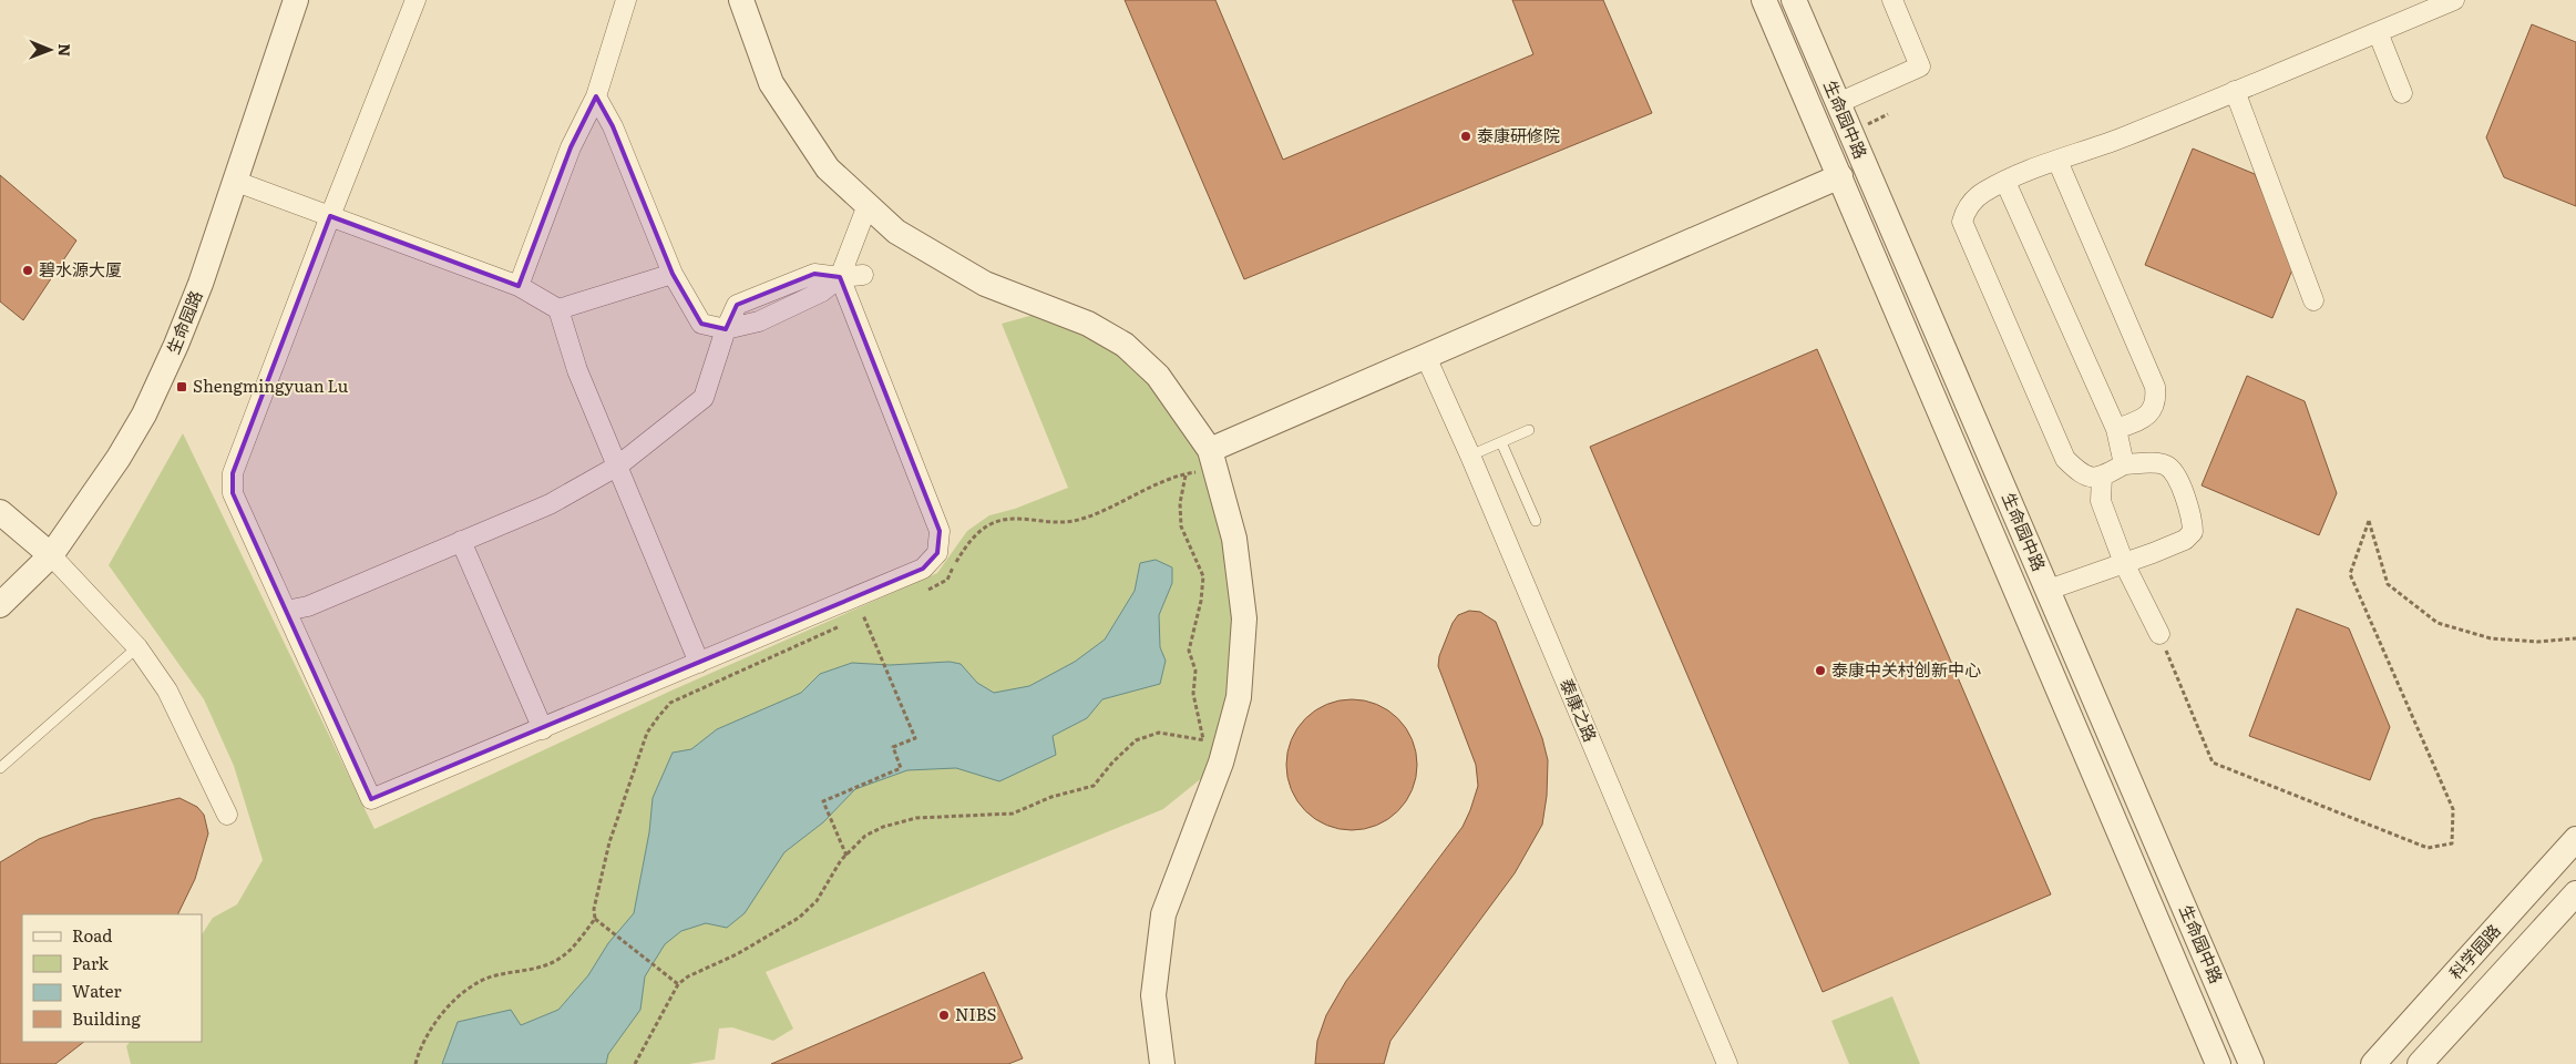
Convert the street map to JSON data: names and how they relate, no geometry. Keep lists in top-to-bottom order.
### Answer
{
  "streets": {
    "street": [
      "生命园中路",
      "生命园路",
      "泰康之路",
      "科学园路"
    ]
  },
  "places": {
    "other": [
      "泰康研修院",
      "碧水源大厦",
      "泰康中关村创新中心",
      "NIBS"
    ],
    "transit": ["Shengmingyuan Lu"]
  },
  "legend": [
    "Road",
    "Park",
    "Water",
    "Building"
  ],
  "north": "right"
}
